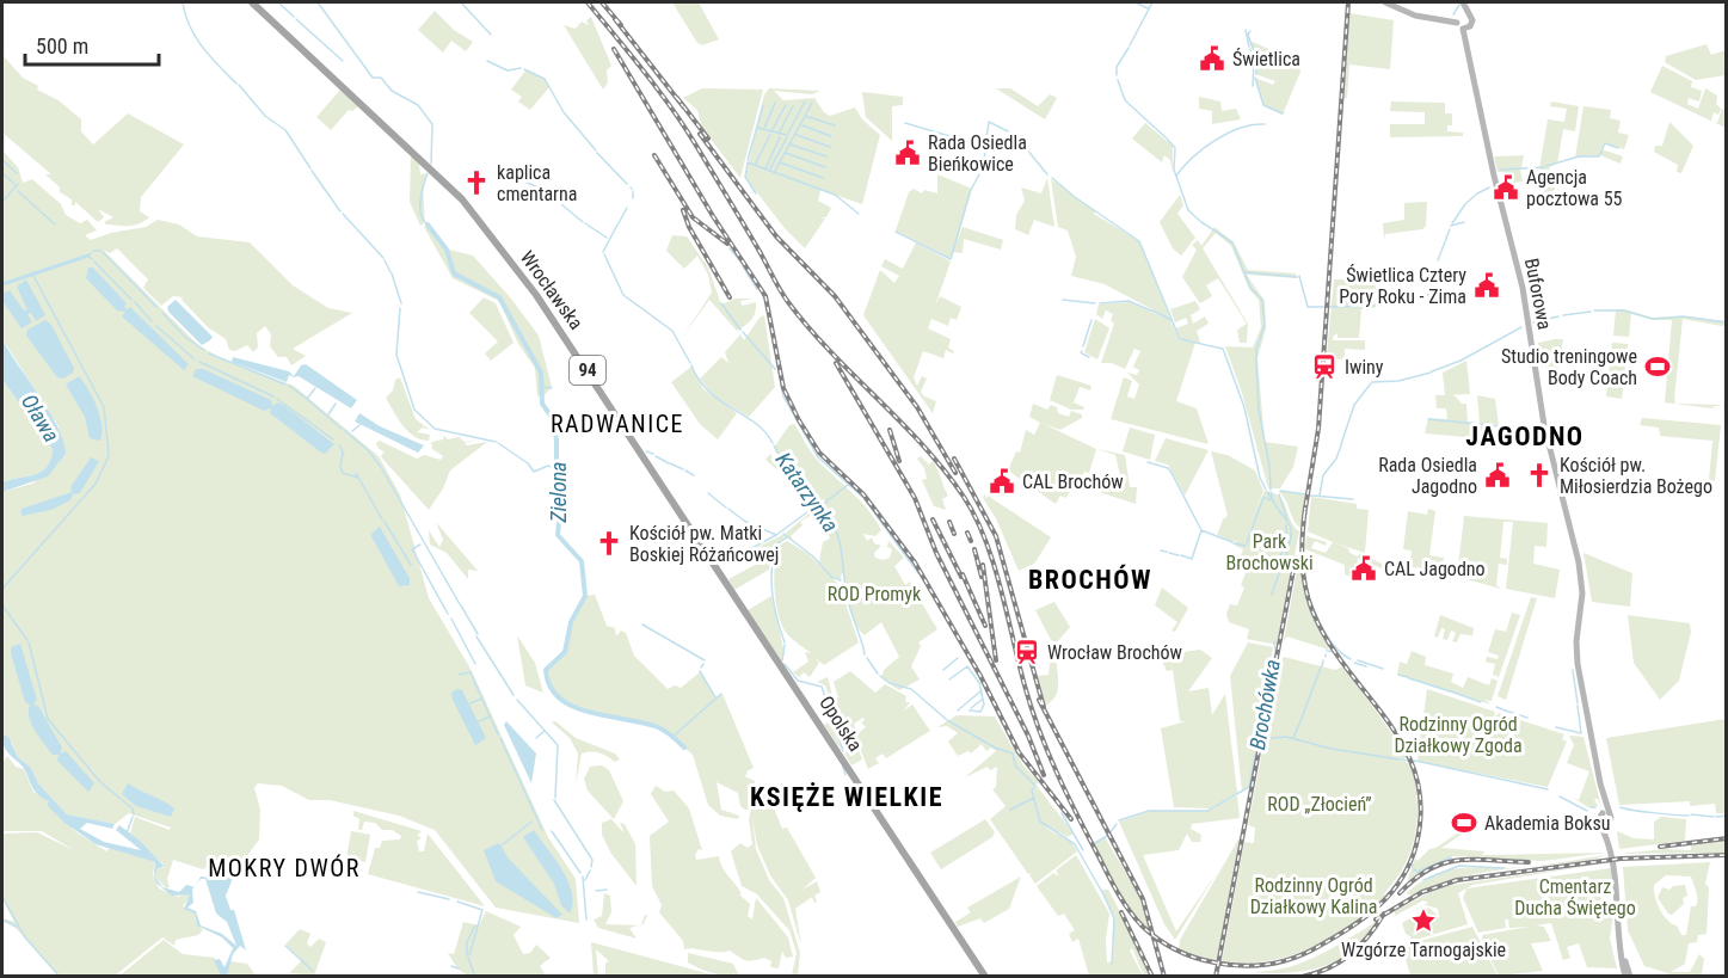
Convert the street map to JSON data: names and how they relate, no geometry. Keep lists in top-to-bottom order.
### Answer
{
  "streets": {
    "main road": [
      "Wrocławska",
      "Buforowa",
      "94",
      "Opolska"
    ]
  },
  "crossings": [
    ["Wrocławska", "Opolska"]
  ],
  "districts": [
    "RADWANICE",
    "JAGODNO",
    "BROCHÓW",
    "KSIĘŻE WIELKIE",
    "MOKRY DWÓR"
  ],
  "water": [
    "Oława",
    "Zielona",
    "Katarzynka",
    "Brochówka"
  ],
  "parks": [
    "Park Brochowski",
    "ROD Promyk",
    "Rodzinny Ogród Działkowy Zgoda",
    "ROD „Złocień”",
    "Rodzinny Ogród Działkowy Kalina",
    "Cmentarz Ducha Świętego"
  ],
  "places": {
    "public building": [
      "Świetlica",
      "Rada Osiedla Bieńkowice",
      "Agencja pocztowa 55",
      "Świetlica Cztery Pory Roku - Zima",
      "Rada Osiedla Jagodno",
      "CAL Brochów",
      "CAL Jagodno"
    ],
    "church": ["kaplica cmentarna", "Kościół pw. Miłosierdzia Bożego", "Kościół pw. Matki Boskiej Różańcowej"],
    "station": ["Iwiny", "Wrocław Brochów"],
    "sports": ["Studio treningowe Body Coach", "Akademia Boksu"],
    "place": ["Wzgórze Tarnogajskie"]
  },
  "scale_bar": "500 m"
}
